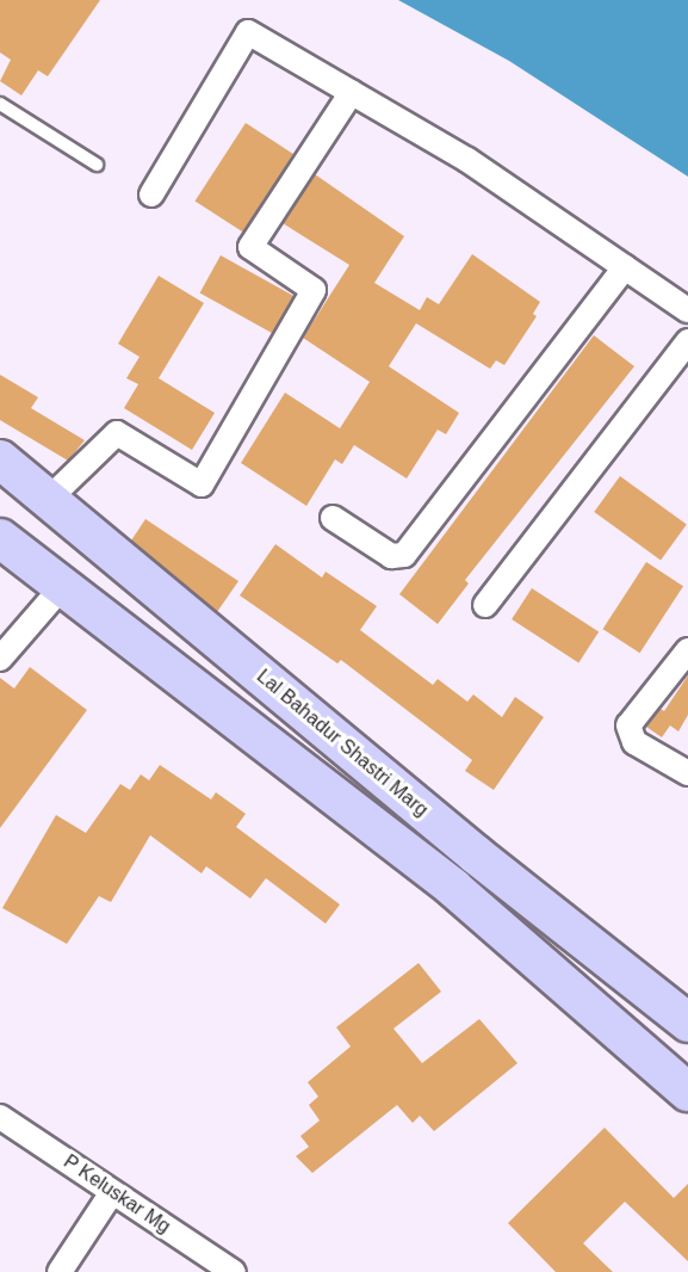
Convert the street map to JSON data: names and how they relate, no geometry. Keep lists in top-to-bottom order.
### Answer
{
  "streets": {
    "main road": ["Lal Bahadur Shastri Marg"],
    "street": ["P Keluskar Mg"]
  }
}
